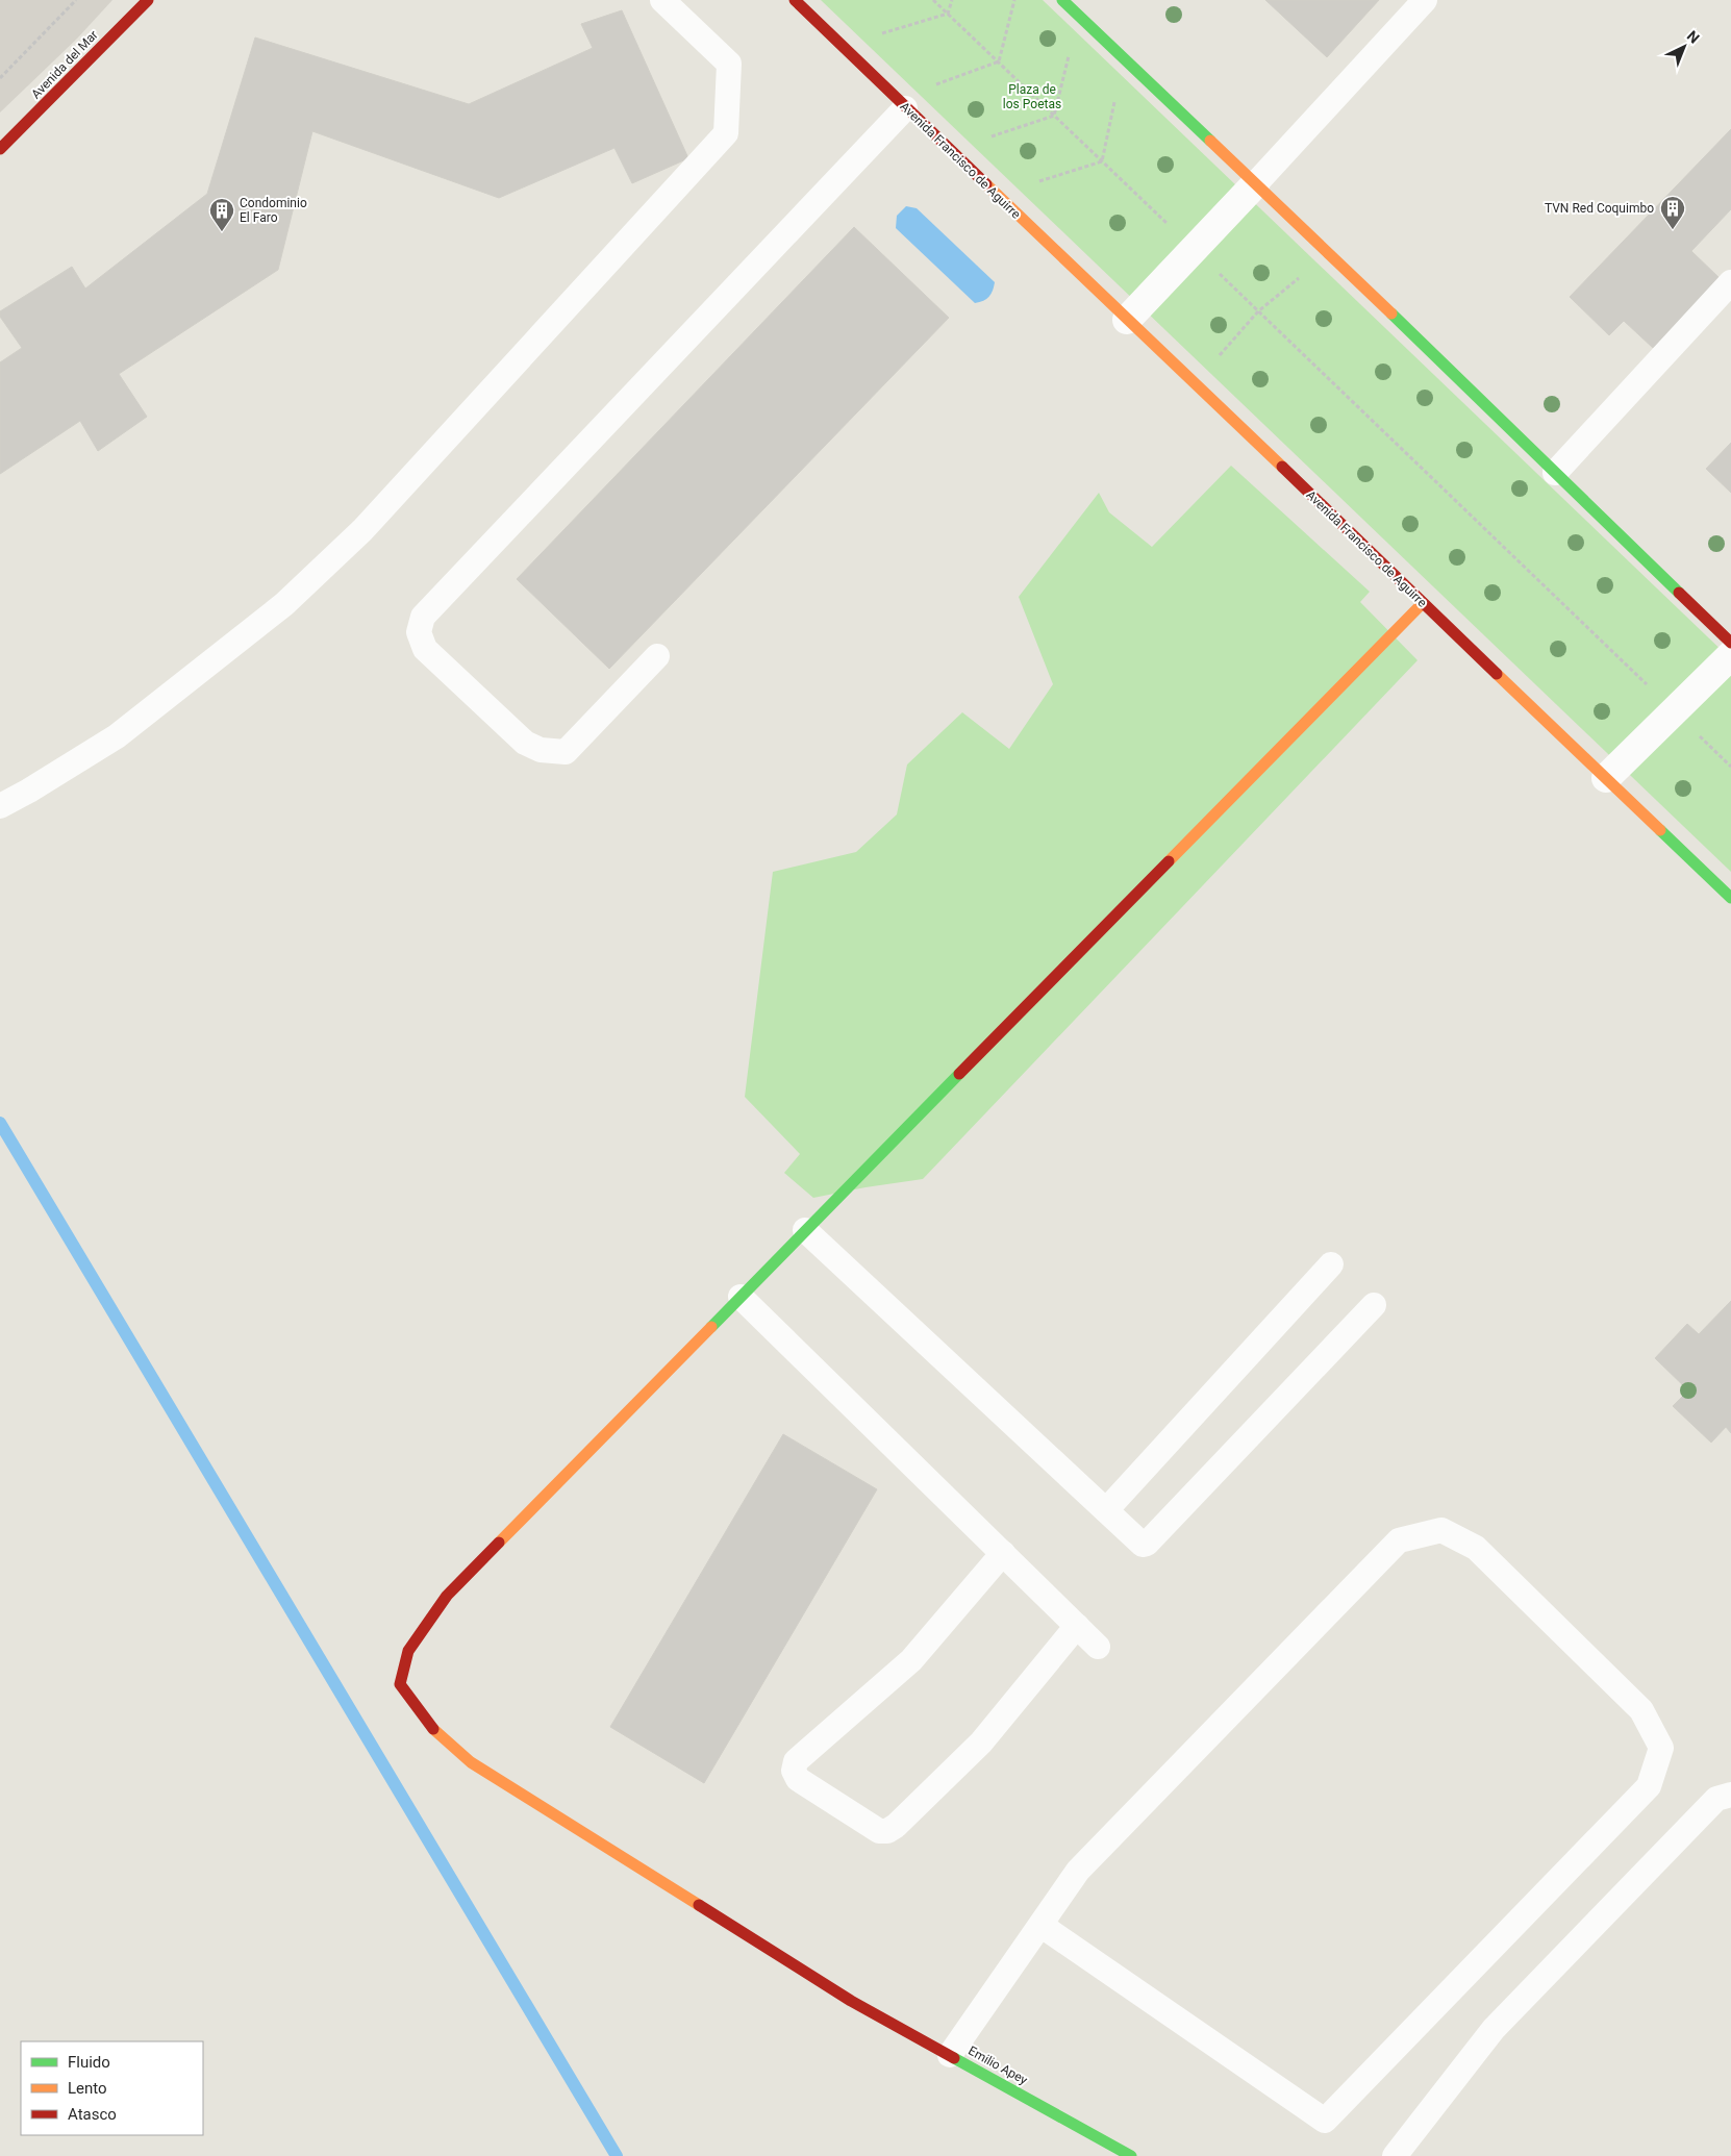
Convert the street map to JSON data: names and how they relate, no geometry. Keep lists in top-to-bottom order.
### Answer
{
  "streets": {
    "main road": ["Avenida del Mar", "Avenida Francisco de Aguirre", "Emilio Apey"]
  },
  "parks": ["Plaza de los Poetas"],
  "places": {
    "building": ["TVN Red Coquimbo", "Condominio El Faro"]
  },
  "legend": ["Fluido", "Lento", "Atasco"],
  "north": "top right"
}
